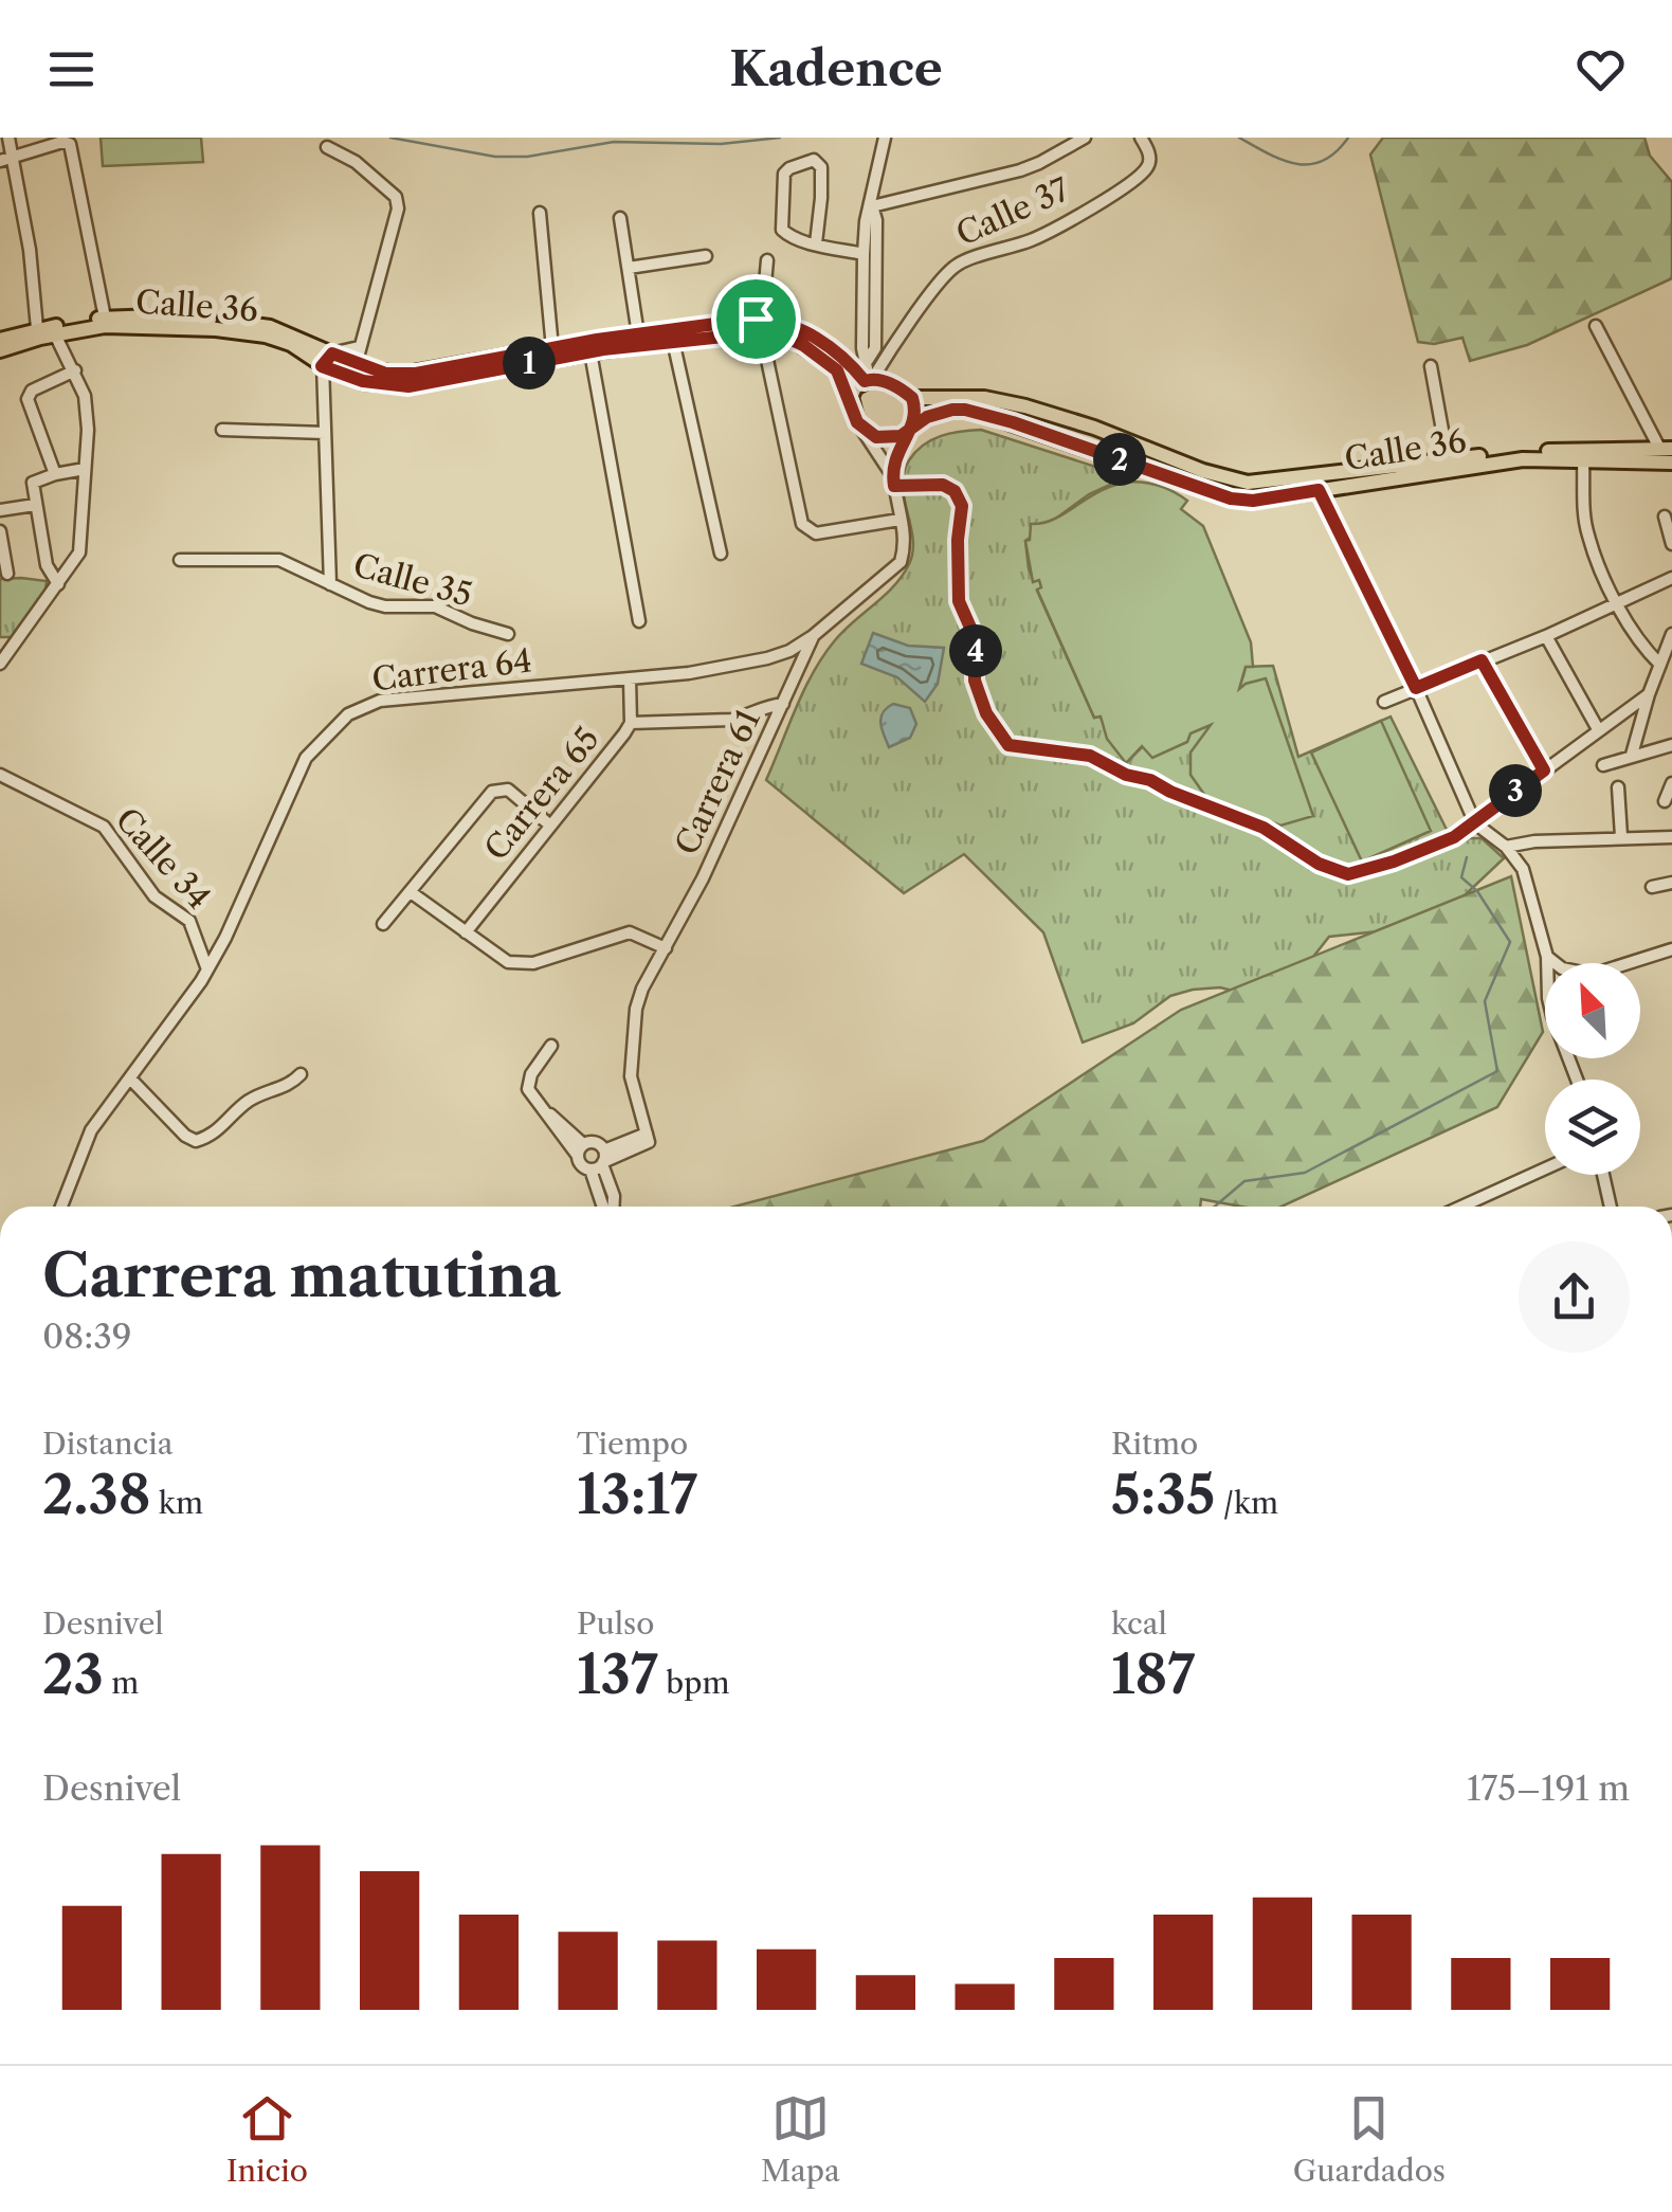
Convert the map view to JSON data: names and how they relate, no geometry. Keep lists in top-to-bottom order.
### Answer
{
  "streets": {
    "main road": ["Calle 36"],
    "street": [
      "Calle 37",
      "Calle 35",
      "Carrera 64",
      "Carrera 61",
      "Carrera 65",
      "Calle 34"
    ]
  },
  "crossings": [
    ["Calle 37", "Calle 36"],
    ["Calle 37", "Carrera 64"],
    ["Calle 36", "Carrera 64"],
    ["Carrera 64", "Carrera 61"],
    ["Carrera 64", "Carrera 65"],
    ["Carrera 64", "Calle 34"]
  ],
  "north": "top left",
  "page": {
    "header": "Kadence",
    "pins": [
      "1",
      "2",
      "4",
      "3"
    ],
    "heading": ["Carrera matutina", "08:39"],
    "stats": [
      ["Distancia", "2.38 km"],
      ["Tiempo", "13:17"],
      ["Ritmo", "5:35 /km"],
      ["Desnivel", "23 m"],
      ["Pulso", "137 bpm"],
      ["kcal", "187"]
    ],
    "chart": ["Desnivel", "175–191 m"],
    "tabs": ["Inicio", "Mapa", "Guardados"]
  }
}
